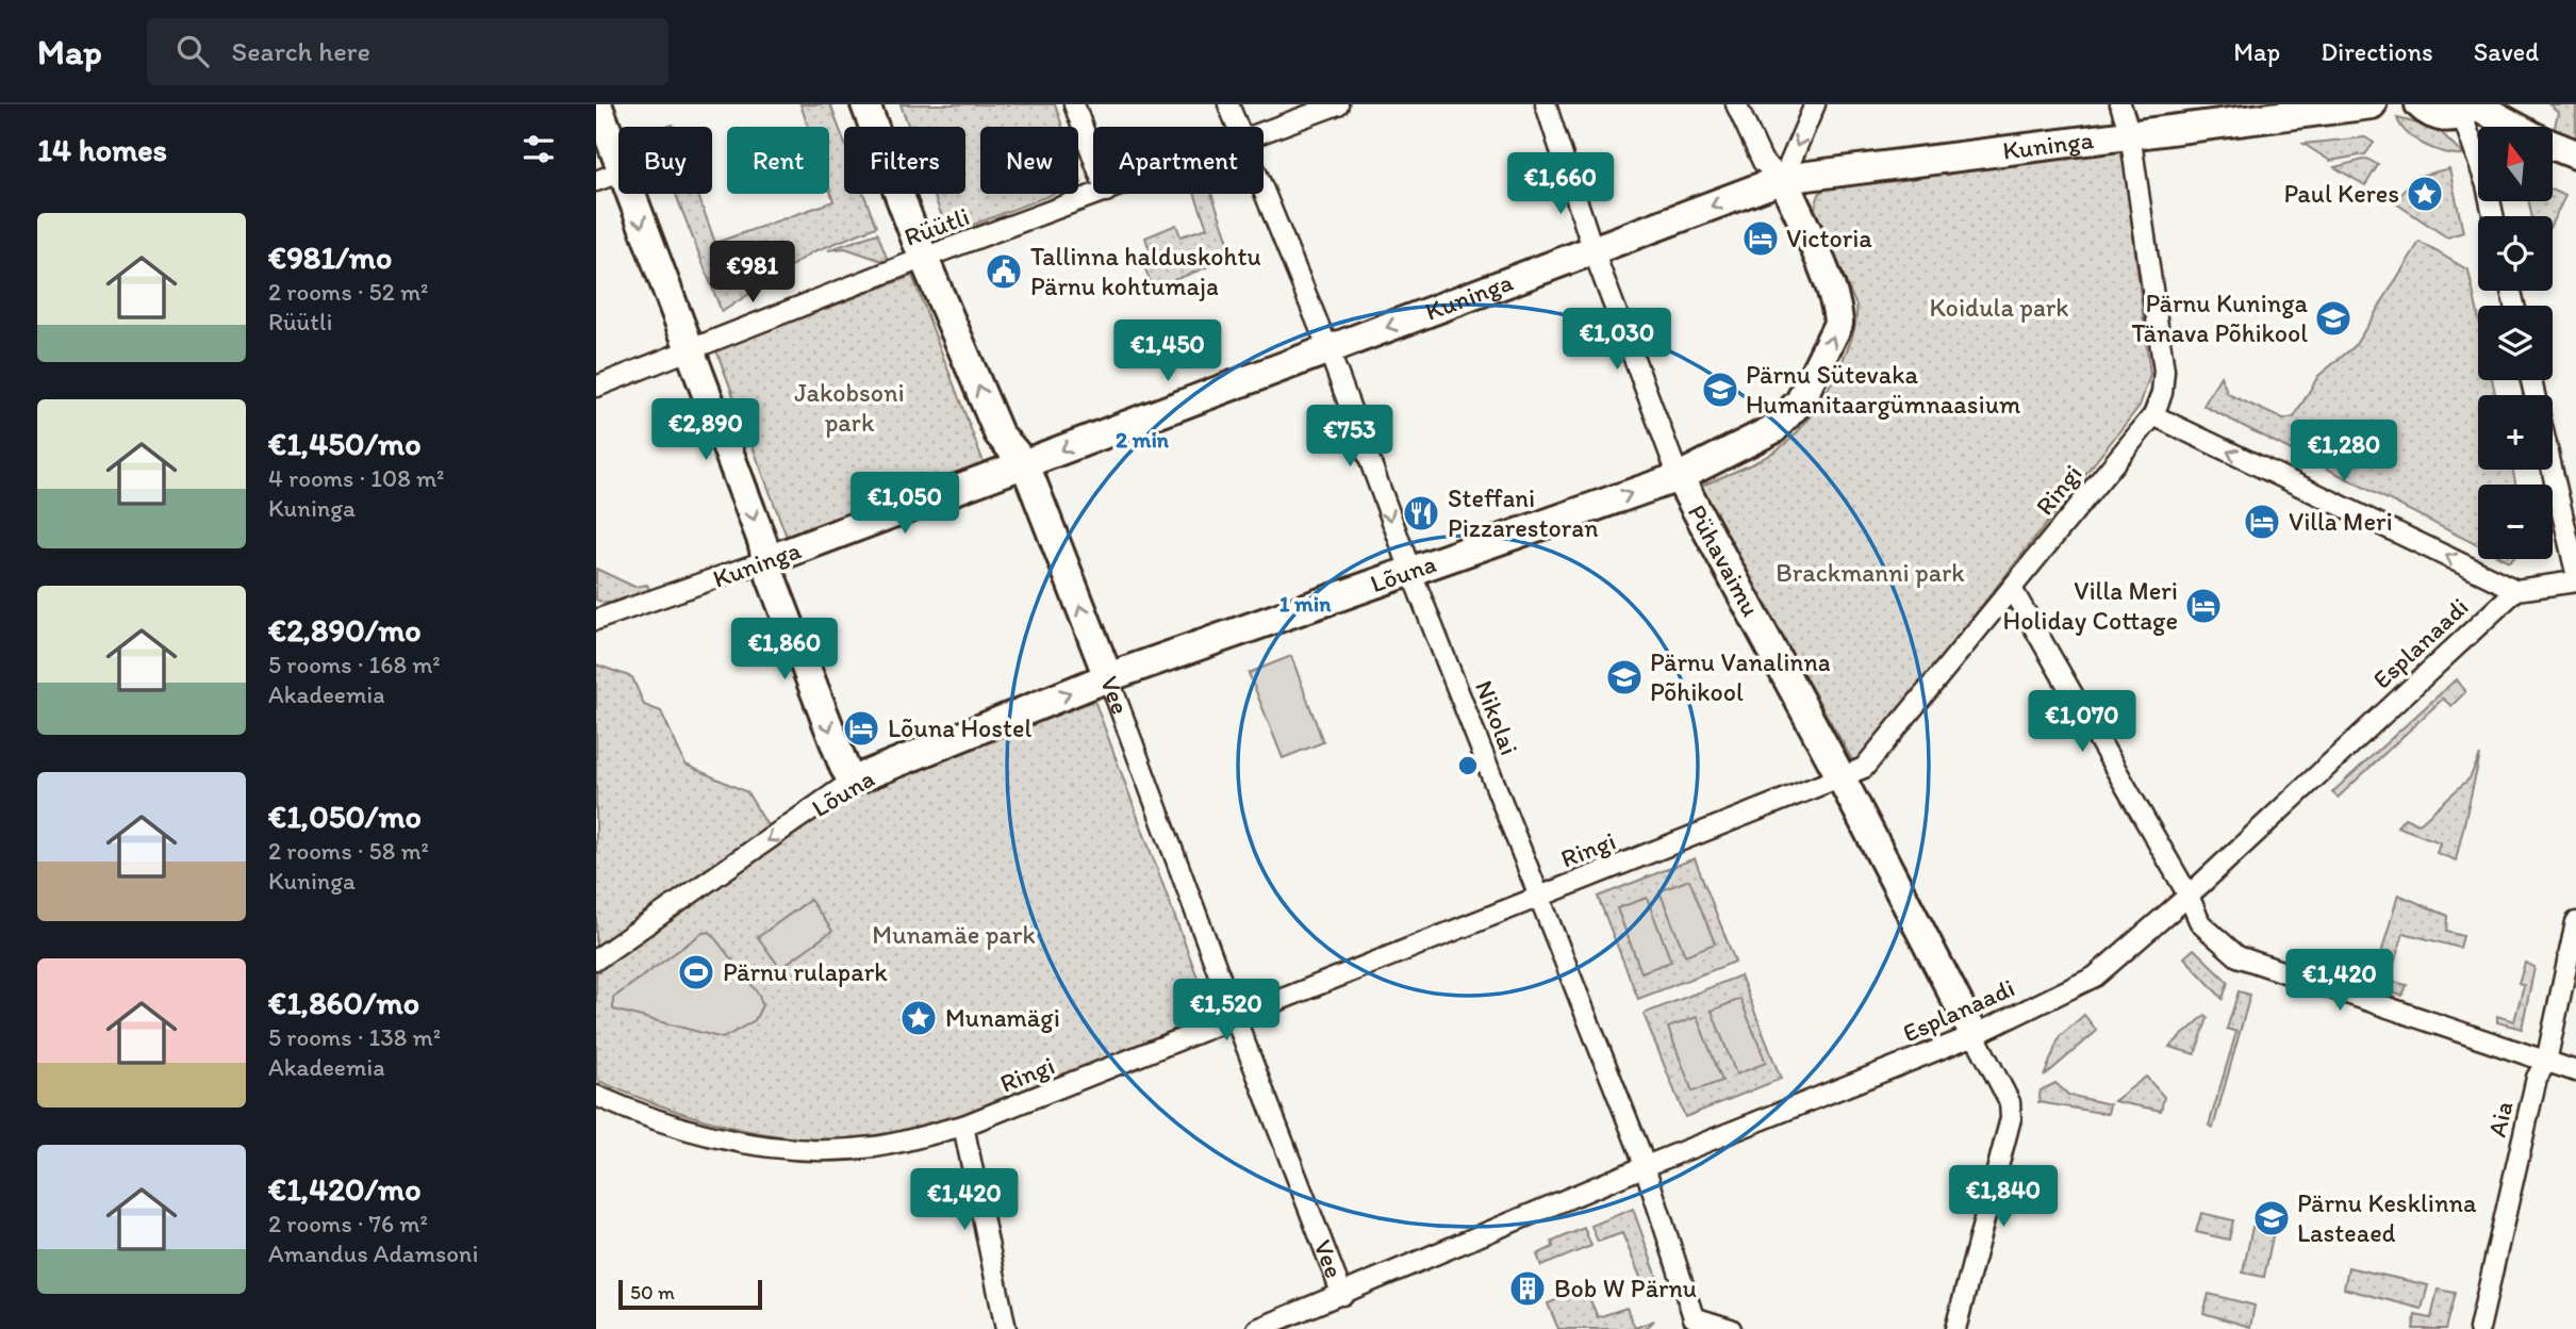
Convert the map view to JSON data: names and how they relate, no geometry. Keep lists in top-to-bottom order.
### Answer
{
  "streets": {
    "street": [
      "Kuninga",
      "Rüütli",
      "Ringi",
      "Pühavaimu",
      "Lõuna",
      "Esplanaadi",
      "Vee",
      "Nikolai",
      "Aia"
    ]
  },
  "crossings": [
    ["Kuninga", "Ringi"],
    ["Kuninga", "Pühavaimu"],
    ["Kuninga", "Lõuna"],
    ["Kuninga", "Vee"],
    ["Kuninga", "Nikolai"],
    ["Rüütli", "Vee"],
    ["Ringi", "Pühavaimu"],
    ["Ringi", "Vee"],
    ["Ringi", "Nikolai"],
    ["Pühavaimu", "Lõuna"],
    ["Pühavaimu", "Esplanaadi"],
    ["Lõuna", "Vee"],
    ["Lõuna", "Nikolai"],
    ["Esplanaadi", "Vee"],
    ["Esplanaadi", "Nikolai"]
  ],
  "one_way": ["Kuninga", "Vee"],
  "parks": [
    "Koidula park",
    "Jakobsoni park",
    "Brackmanni park",
    "Munamäe park"
  ],
  "places": {
    "place": ["Paul Keres", "Munamägi"],
    "hotel": [
      "Victoria",
      "Villa Meri",
      "Villa Meri Holiday Cottage",
      "Lõuna Hostel"
    ],
    "public building": ["Tallinna halduskohtu Pärnu kohtumaja"],
    "school or university": [
      "Pärnu Kuninga Tänava Põhikool",
      "Pärnu Sütevaka Humanitaargümnaasium",
      "Pärnu Vanalinna Põhikool",
      "Pärnu Kesklinna Lasteaed"
    ],
    "restaurant": ["Steffani Pizzarestoran"],
    "sports": ["Pärnu rulapark"],
    "building": ["Bob W Pärnu"]
  },
  "scale_bar": "50 m",
  "north": "top",
  "page": {
    "header": "Map",
    "search": "Search here",
    "nav": ["Map", "Directions", "Saved"],
    "heading": "14 homes",
    "map_buttons": ["+", "−"],
    "chip": [
      "Buy",
      "Rent",
      "Filters",
      "New",
      "Apartment"
    ],
    "price": [
      "€1,660",
      "€981",
      "€1,030",
      "€1,450",
      "€2,890",
      "€753",
      "€1,280",
      "€1,050",
      "€1,860",
      "€1,070",
      "€1,420",
      "€1,520",
      "€1,840",
      "€1,420"
    ],
    "list": [
      {
        "name": "€981/mo",
        "note": "2 rooms · 52 m² · Rüütli"
      },
      {
        "name": "€1,450/mo",
        "note": "4 rooms · 108 m² · Kuninga"
      },
      {
        "name": "€2,890/mo",
        "note": "5 rooms · 168 m² · Akadeemia"
      },
      {
        "name": "€1,050/mo",
        "note": "2 rooms · 58 m² · Kuninga"
      },
      {
        "name": "€1,860/mo",
        "note": "5 rooms · 138 m² · Akadeemia"
      },
      {
        "name": "€1,420/mo",
        "note": "2 rooms · 76 m² · Amandus Adamsoni"
      }
    ],
    "scale": "50 m"
  },
  "rings": ["2 min", "1 min"]
}
